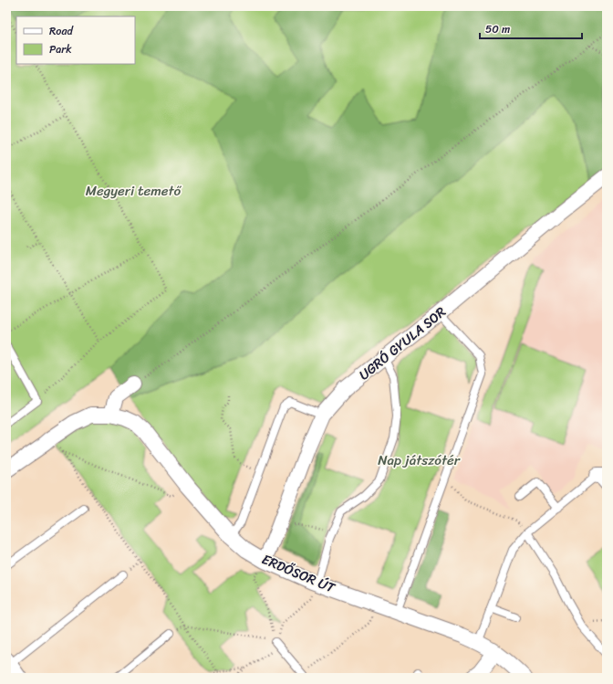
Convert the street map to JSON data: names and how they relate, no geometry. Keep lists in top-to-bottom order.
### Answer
{
  "streets": {
    "street": ["UGRÓ GYULA SOR", "ERDŐSOR ÚT"]
  },
  "crossings": [
    ["UGRÓ GYULA SOR", "ERDŐSOR ÚT"]
  ],
  "parks": ["Megyeri temető", "Nap játszótér"],
  "legend": ["Road", "Park"],
  "scale_bar": "50 m"
}
